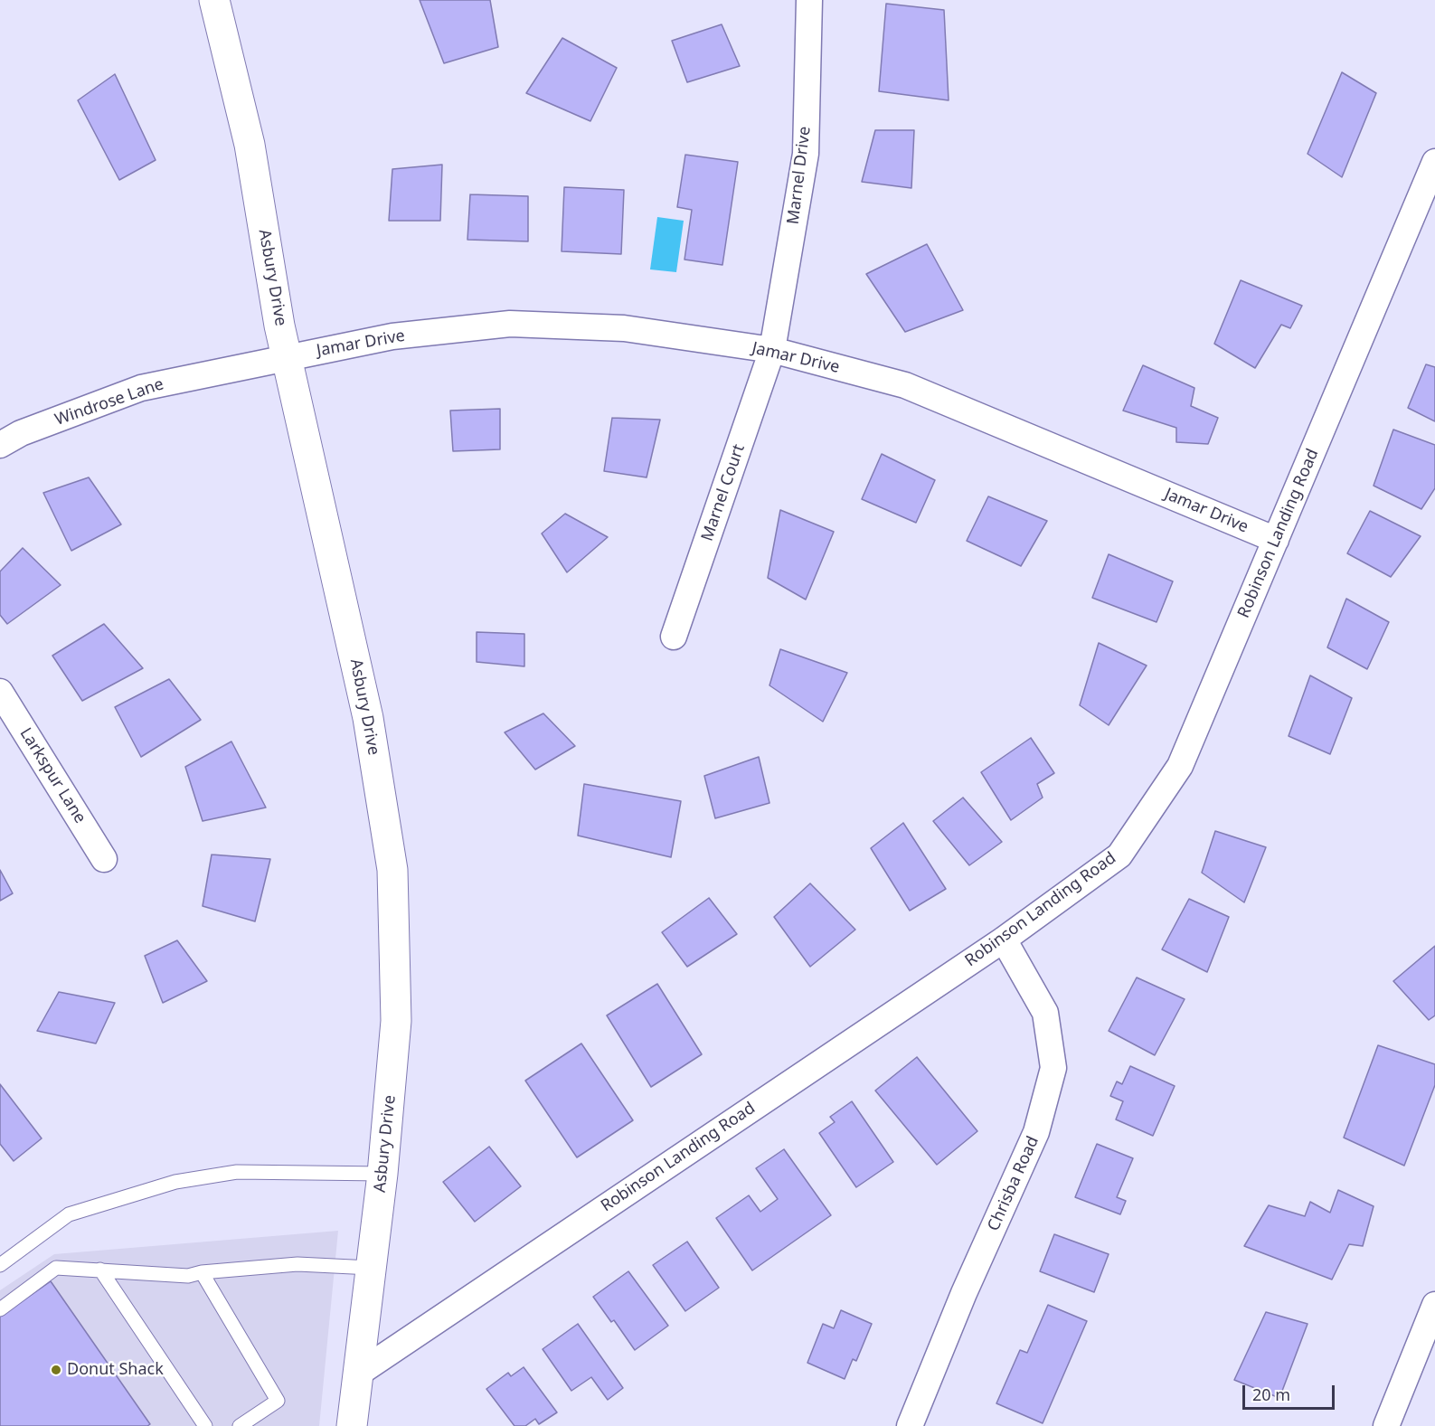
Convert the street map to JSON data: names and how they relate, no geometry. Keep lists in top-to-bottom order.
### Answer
{
  "streets": {
    "street": [
      "Marnel Drive",
      "Asbury Drive",
      "Jamar Drive",
      "Windrose Lane",
      "Marnel Court",
      "Robinson Landing Road",
      "Larkspur Lane",
      "Chrisba Road"
    ]
  },
  "crossings": [
    ["Marnel Drive", "Jamar Drive"],
    ["Marnel Drive", "Marnel Court"],
    ["Asbury Drive", "Jamar Drive"],
    ["Asbury Drive", "Windrose Lane"],
    ["Asbury Drive", "Robinson Landing Road"],
    ["Jamar Drive", "Windrose Lane"],
    ["Jamar Drive", "Marnel Court"],
    ["Jamar Drive", "Robinson Landing Road"],
    ["Robinson Landing Road", "Chrisba Road"]
  ],
  "places": ["Donut Shack"],
  "scale_bar": "20 m"
}
